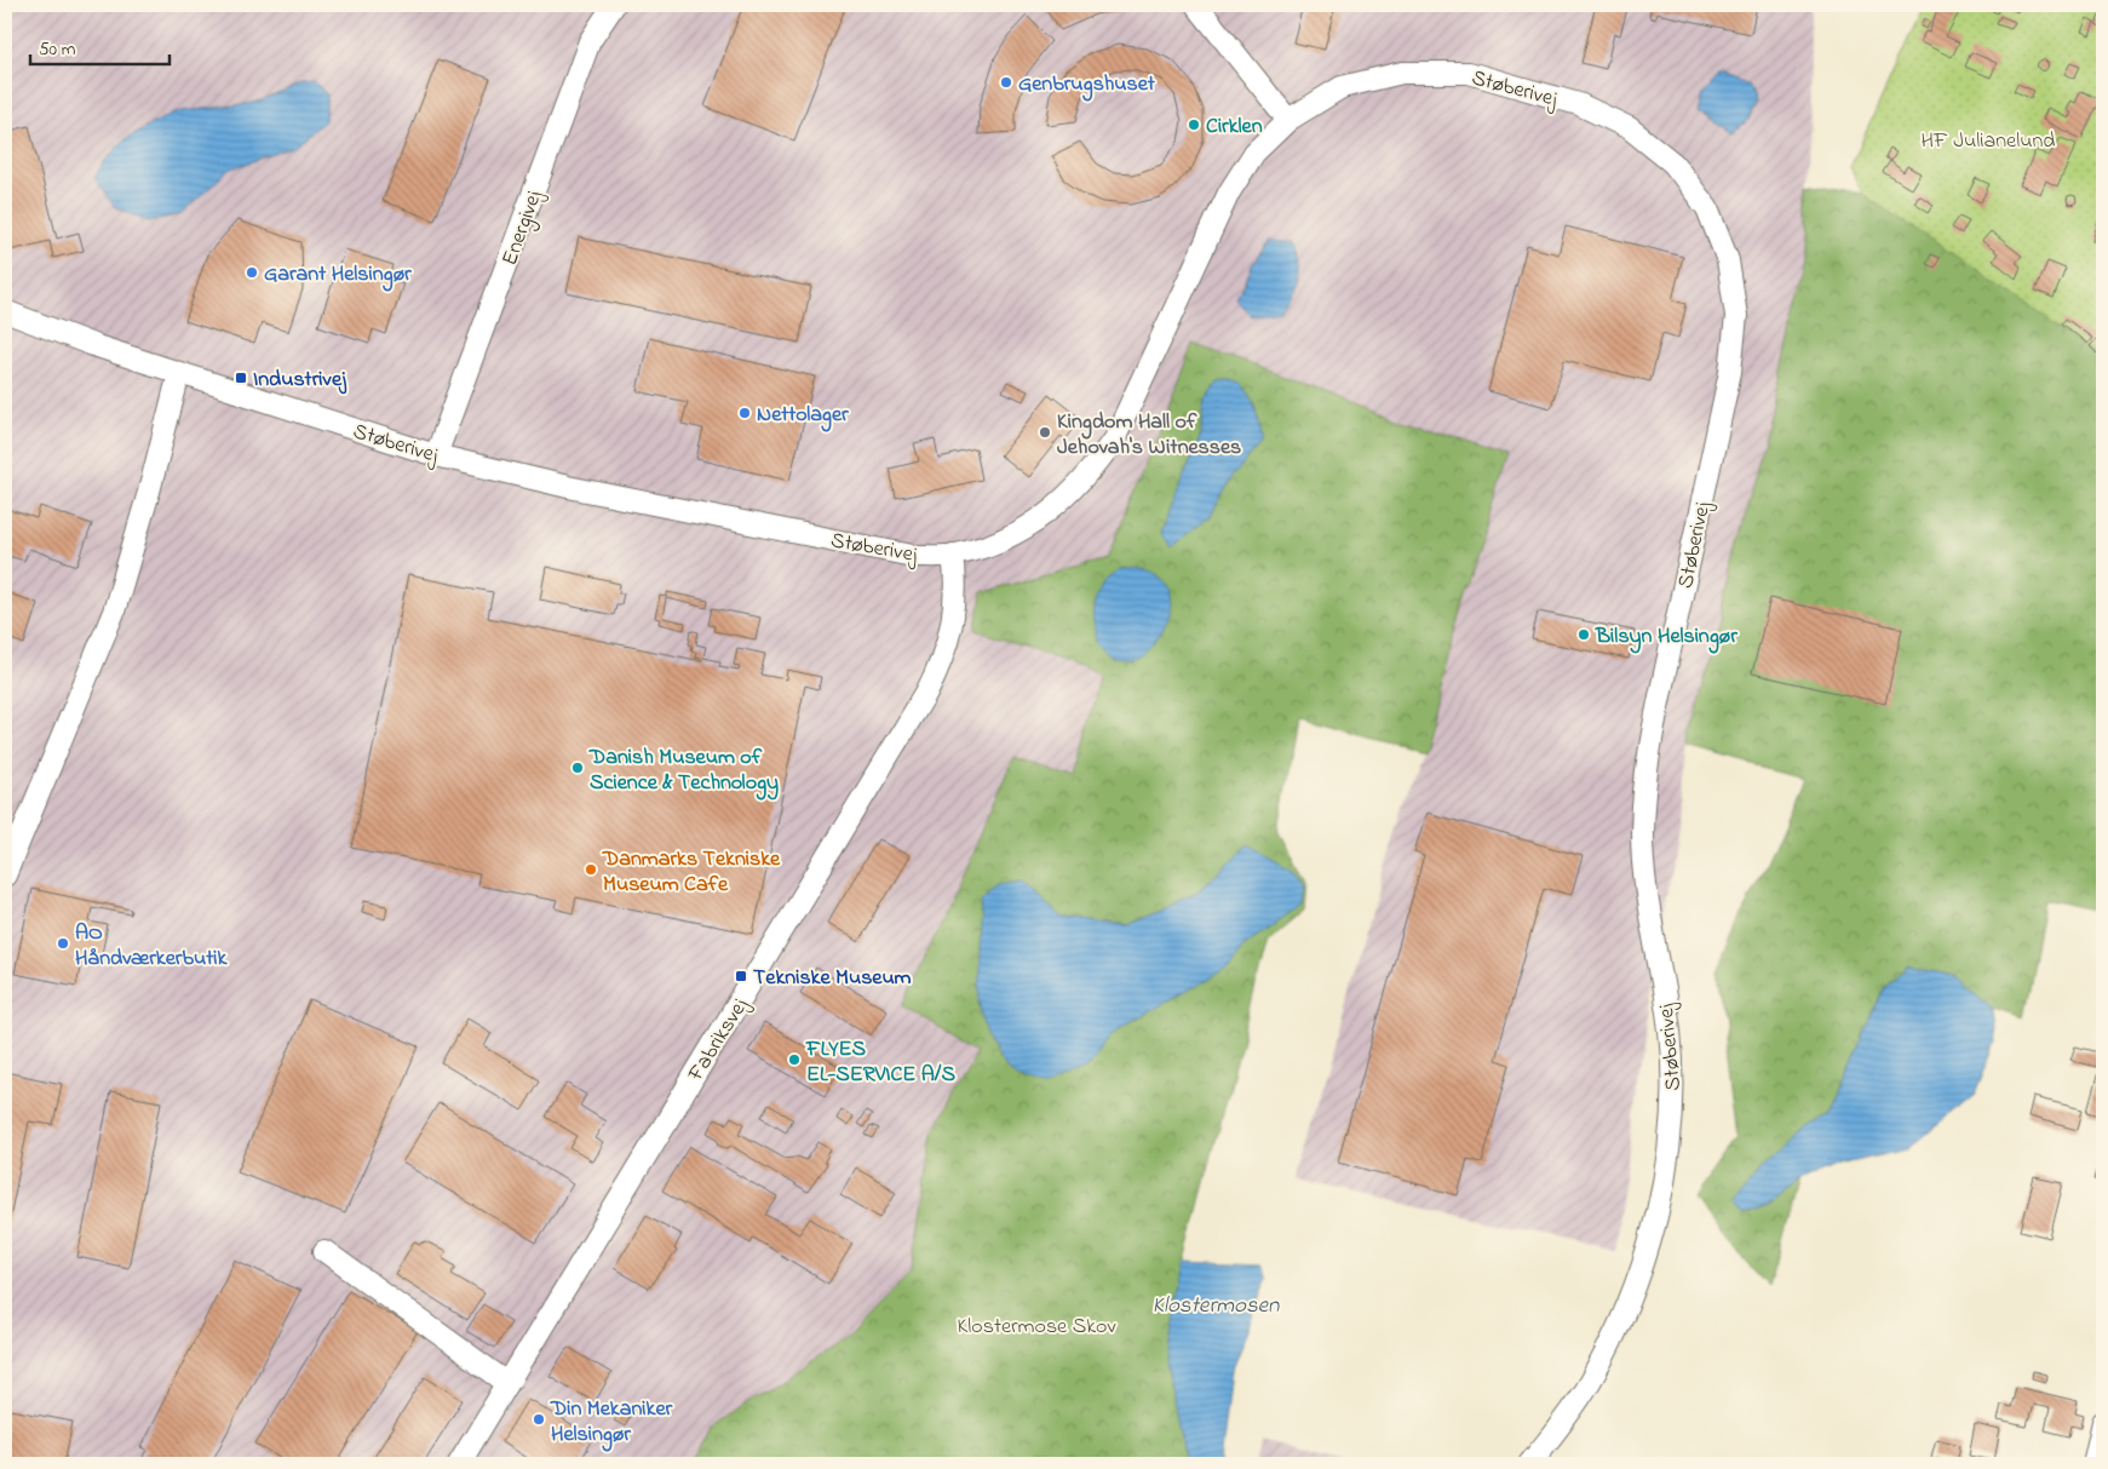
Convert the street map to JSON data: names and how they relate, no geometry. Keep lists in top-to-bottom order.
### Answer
{
  "streets": {
    "street": ["Støberivej", "Energivej", "Fabriksvej"]
  },
  "crossings": [
    ["Støberivej", "Energivej"],
    ["Støberivej", "Fabriksvej"]
  ],
  "water": ["Klostermosen"],
  "parks": ["HF Julianelund", "Klostermose Skov"],
  "places": {
    "other": [
      "Genbrugshuset",
      "Cirklen",
      "Garant Helsingør",
      "Nettolager",
      "Kingdom Hall of Jehovah's Witnesses",
      "Bilsyn Helsingør",
      "Danish Museum of Science & Technology",
      "Danmarks Tekniske Museum Cafe",
      "AO Håndværkerbutik",
      "FLYES EL-SERVICE A/S",
      "Din Mekaniker Helsingør"
    ],
    "transit": ["Industrivej", "Tekniske Museum"]
  },
  "scale_bar": "50 m"
}
